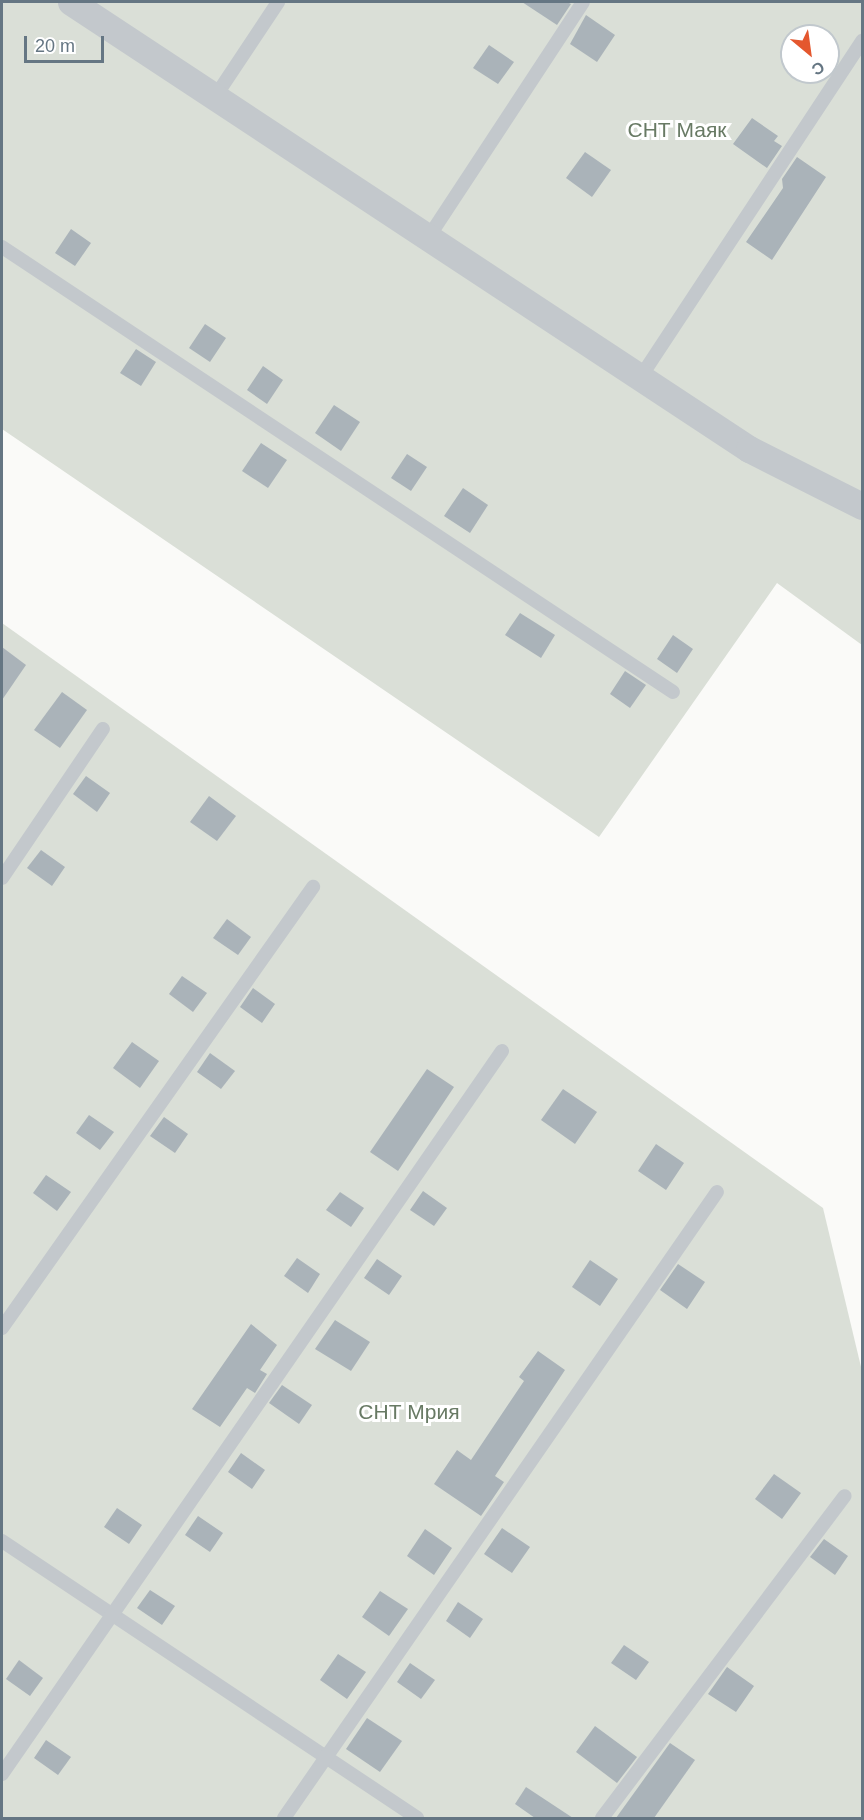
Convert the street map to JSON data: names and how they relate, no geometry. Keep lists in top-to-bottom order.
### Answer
{
  "parks": ["СНТ Маяк", "СНТ Мрия"],
  "scale_bar": "20 m",
  "north": "bottom right"
}
